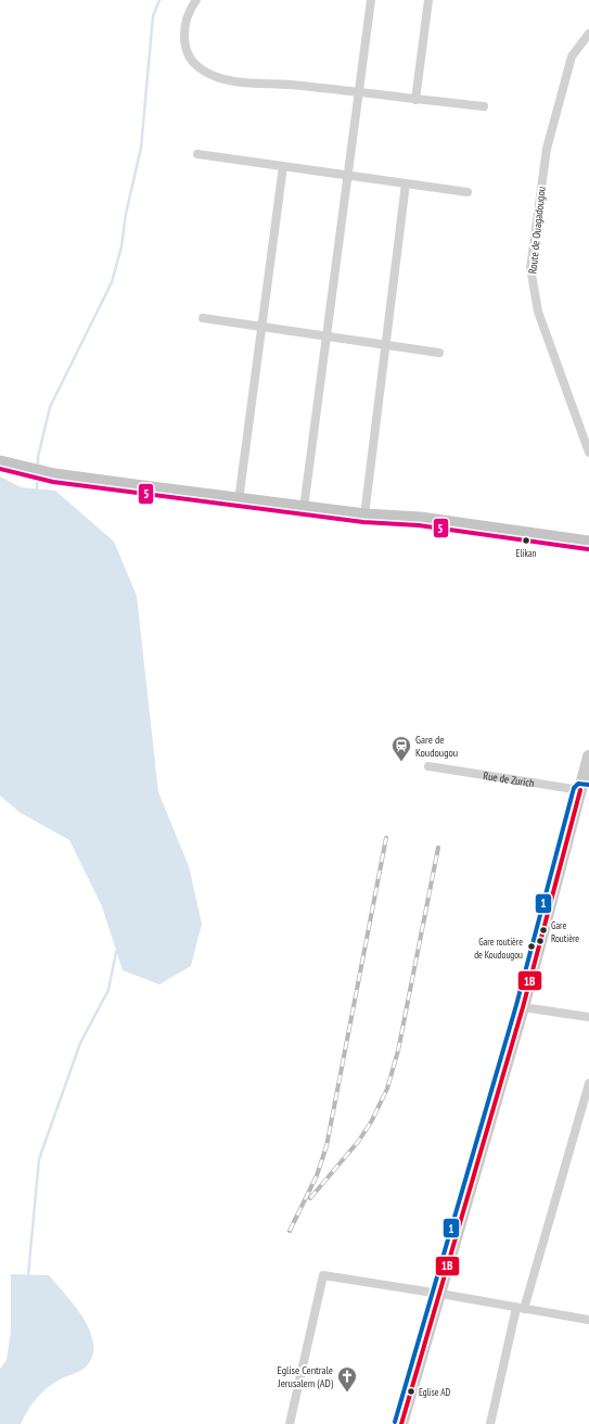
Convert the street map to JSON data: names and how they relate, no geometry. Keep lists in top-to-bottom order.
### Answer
{
  "streets": {
    "street": ["Route de Ouagadougou", "Rue de Zurich"]
  },
  "places": {
    "other": [
      "Elikan",
      "Gare Routière",
      "Gare routière de Koudougou",
      "Eglise AD"
    ],
    "station": ["Gare de Koudougou"],
    "church": ["Eglise Centrale Jerusalem (AD)"]
  },
  "lines": ["transit line 5", "transit line 1", "transit line 1B"]
}
